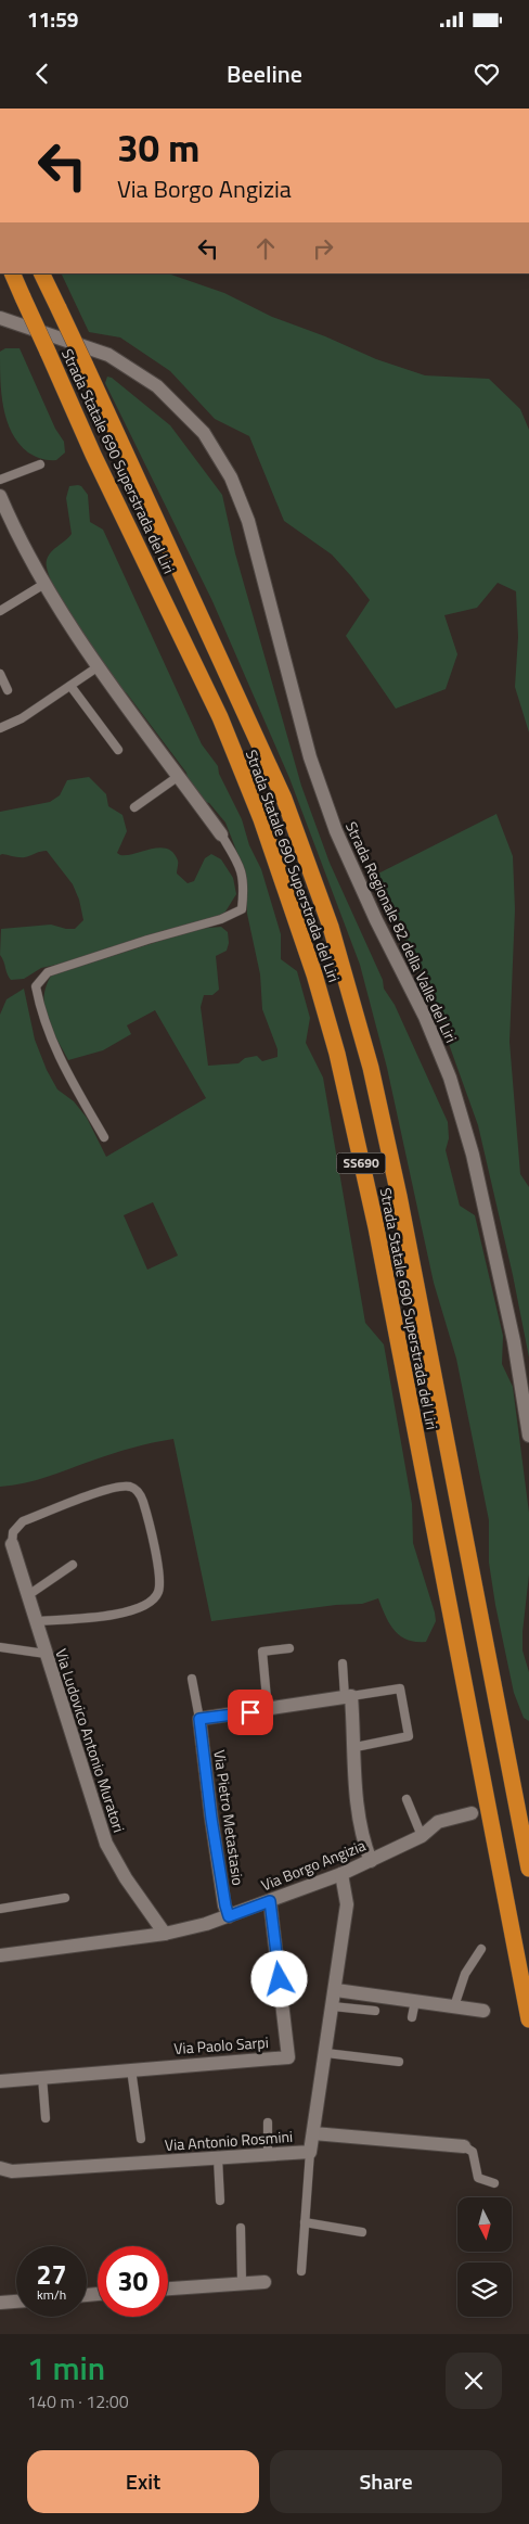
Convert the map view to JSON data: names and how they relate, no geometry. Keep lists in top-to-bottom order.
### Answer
{
  "streets": {
    "highway": ["Strada Statale 690 Superstrada del Liri", "SS690"],
    "street": [
      "Strada Regionale 82 della Valle del Liri",
      "Via Ludovico Antonio Muratori",
      "Via Pietro Metastasio",
      "Via Borgo Angizia",
      "Via Paolo Sarpi",
      "Via Antonio Rosmini"
    ]
  },
  "crossings": [
    ["Via Ludovico Antonio Muratori", "Via Borgo Angizia"],
    ["Via Pietro Metastasio", "Via Borgo Angizia"],
    ["Via Borgo Angizia", "Via Paolo Sarpi"],
    ["Via Borgo Angizia", "Via Antonio Rosmini"]
  ],
  "north": "bottom",
  "page": {
    "status": "11:59",
    "header": "Beeline",
    "turn": ["30 m", "Via Borgo Angizia"],
    "speed": "27 km/h",
    "limit": "30",
    "heading": ["1 min", "140 m · 12:00"],
    "buttons": ["Exit", "Share"]
  }
}
